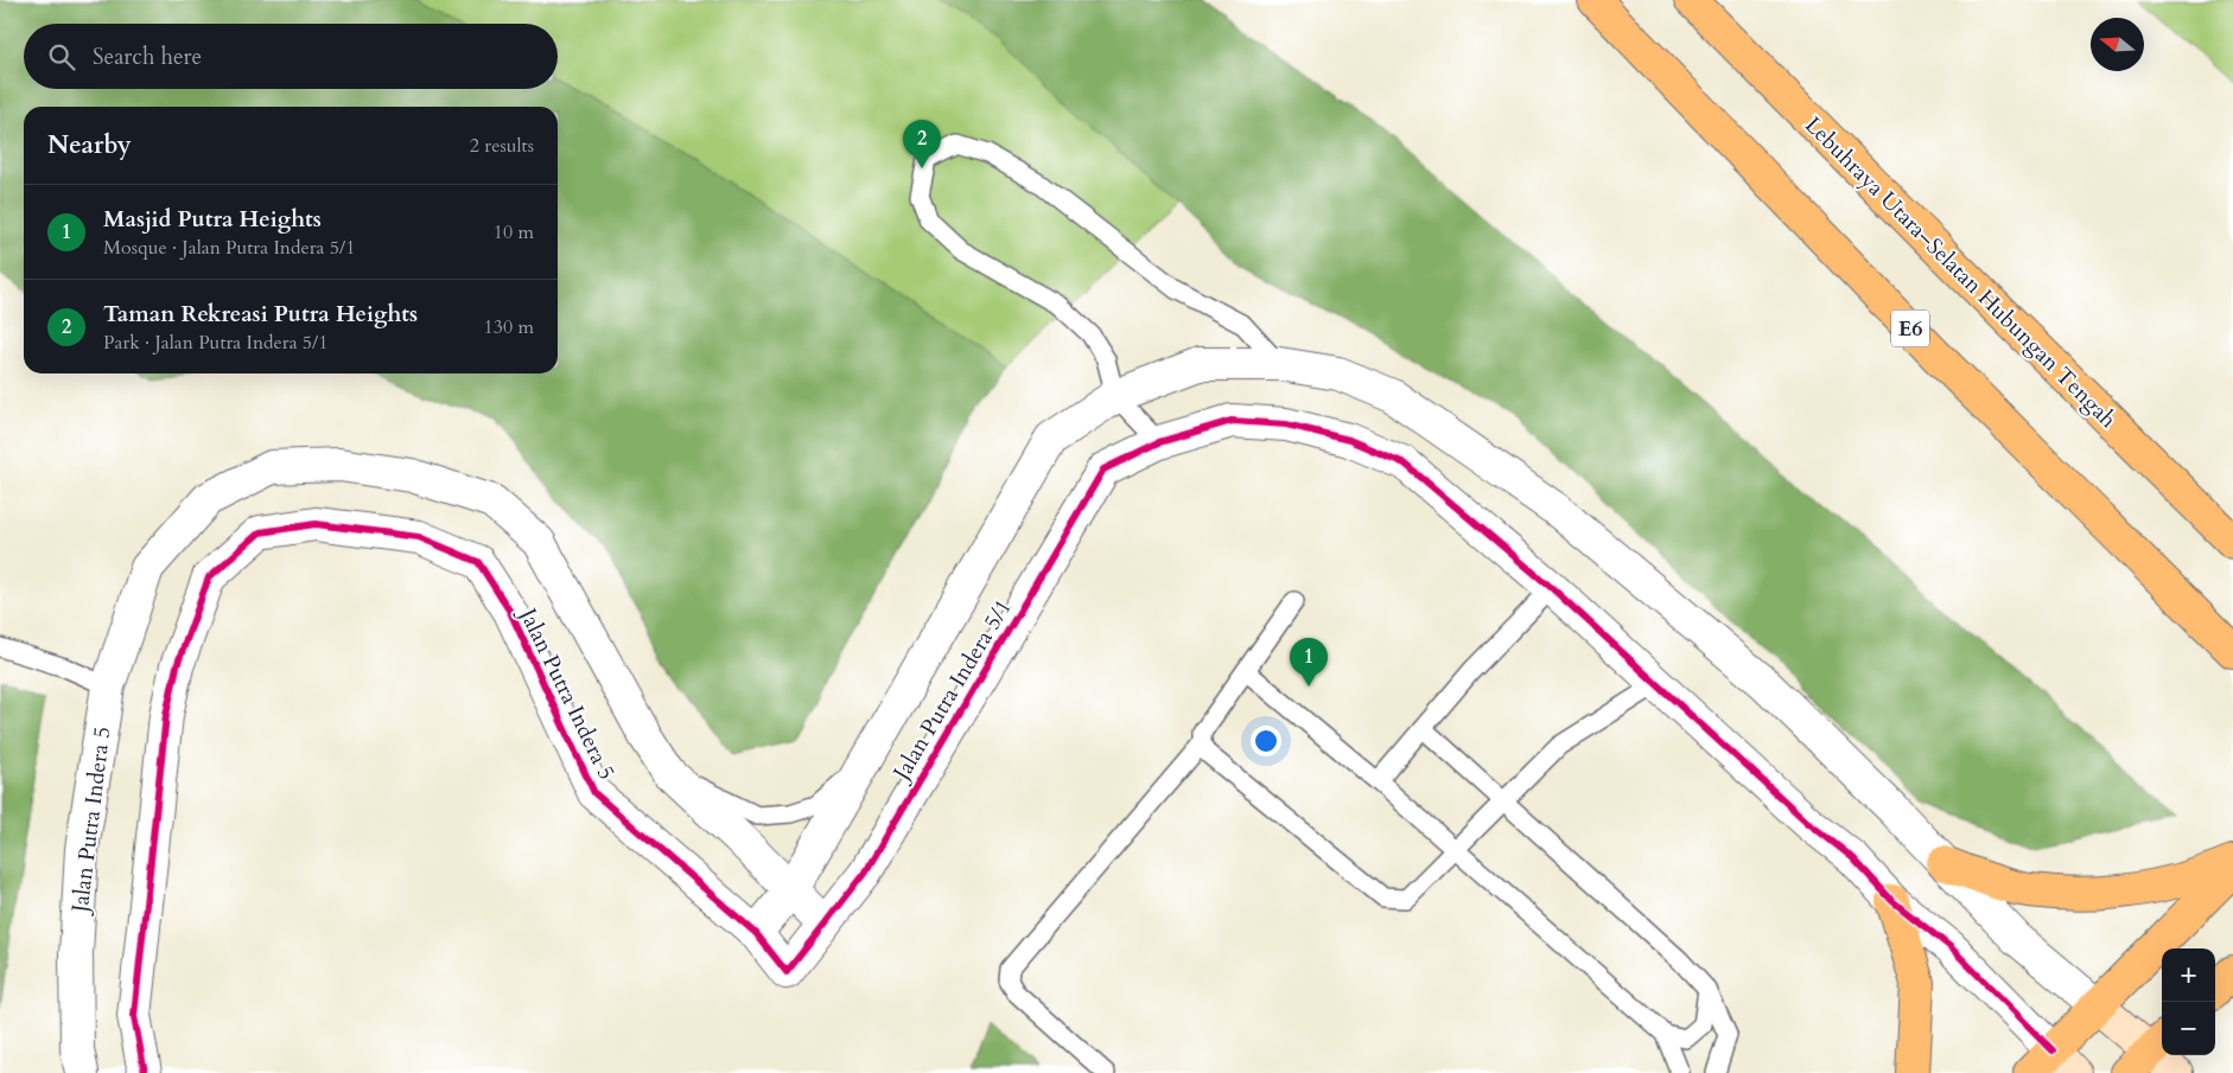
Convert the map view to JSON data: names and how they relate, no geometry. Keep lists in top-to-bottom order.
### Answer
{
  "streets": {
    "main road": ["Lebuhraya Utara–Selatan Hubungan Tengah", "E6"],
    "street": ["Jalan Putra Indera 5/1", "Jalan Putra Indera 5"]
  },
  "crossings": [
    ["Jalan Putra Indera 5/1", "Jalan Putra Indera 5"]
  ],
  "north": "left",
  "page": {
    "search": "Search here",
    "heading": ["Nearby", "2 results"],
    "pins": ["2", "1"],
    "list": [
      {
        "mark": "1",
        "name": "Masjid Putra Heights",
        "note": "Mosque · Jalan Putra Indera 5/1",
        "value": "10 m"
      },
      {
        "mark": "2",
        "name": "Taman Rekreasi Putra Heights",
        "note": "Park · Jalan Putra Indera 5/1",
        "value": "130 m"
      }
    ],
    "map_buttons": ["+", "−"]
  }
}
